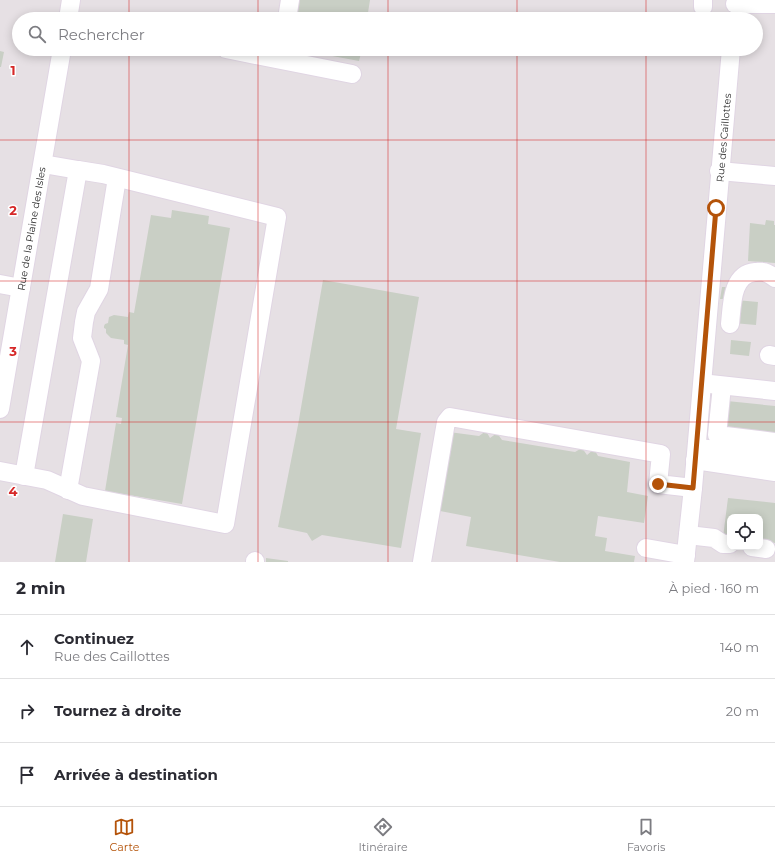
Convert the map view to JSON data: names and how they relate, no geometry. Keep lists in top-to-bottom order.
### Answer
{
  "streets": {
    "street": ["Rue des Caillottes", "Rue de la Plaine des Isles"]
  },
  "page": {
    "search": "Rechercher",
    "heading": ["2 min", "À pied · 160 m"],
    "list": [
      ["Continuez", "Rue des Caillottes", "140 m"],
      ["Tournez à droite", "20 m"],
      "Arrivée à destination"
    ],
    "nav": ["Carte", "Itinéraire", "Favoris"]
  },
  "grid": {
    "rows": [
      "1",
      "2",
      "3",
      "4"
    ]
  }
}
